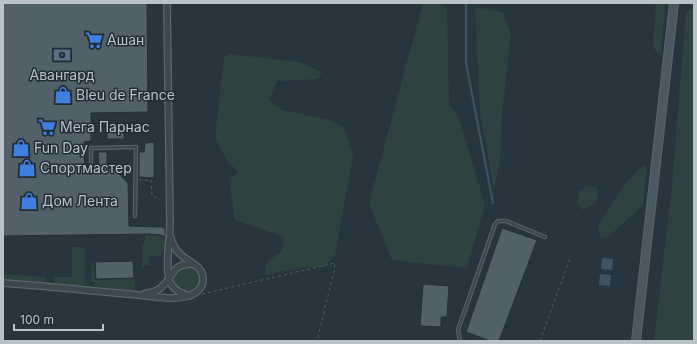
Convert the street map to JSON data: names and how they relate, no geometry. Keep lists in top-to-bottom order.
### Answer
{
  "places": {
    "supermarket": ["Ашан", "Мега Парнас"],
    "bank": ["Авангард"],
    "shop": [
      "Bleu de France",
      "Fun Day",
      "Спортмастер",
      "Дом Лента"
    ]
  },
  "scale_bar": "100 m"
}
